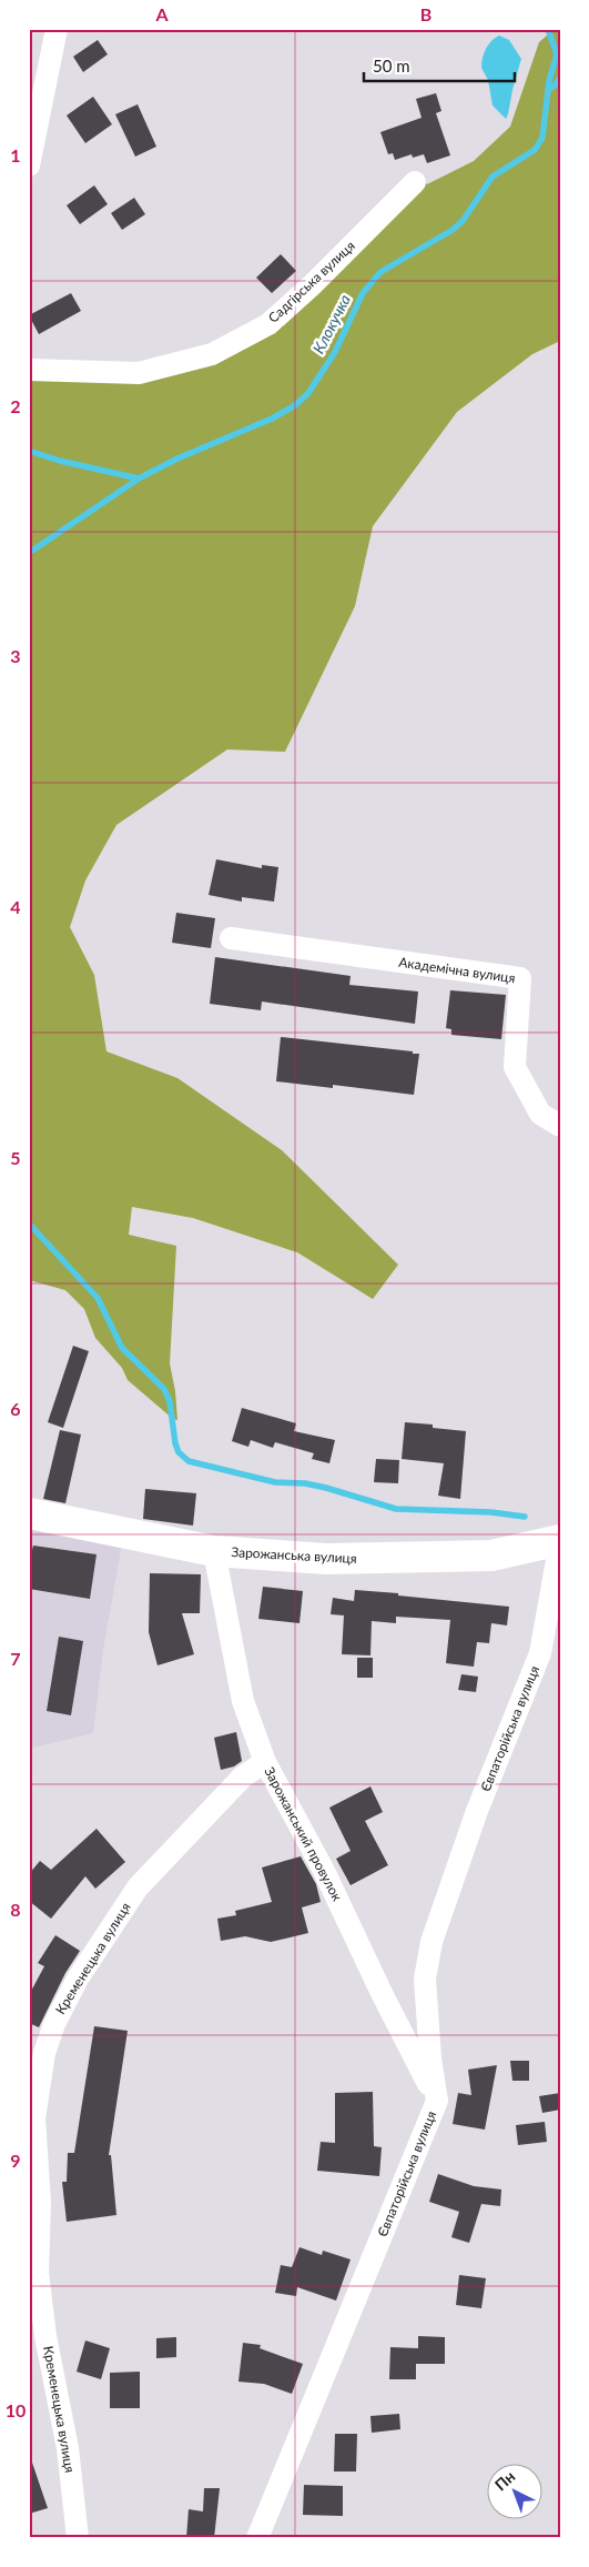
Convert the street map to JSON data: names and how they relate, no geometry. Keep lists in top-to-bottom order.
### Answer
{
  "streets": {
    "street": [
      "Садгірська вулиця",
      "Академічна вулиця",
      "Зарожанська вулиця",
      "Євпаторійська вулиця",
      "Зарожанський провулок",
      "Кременецька вулиця"
    ]
  },
  "crossings": [
    ["Зарожанська вулиця", "Євпаторійська вулиця"],
    ["Зарожанська вулиця", "Зарожанський провулок"],
    ["Євпаторійська вулиця", "Зарожанський провулок"],
    ["Зарожанський провулок", "Кременецька вулиця"]
  ],
  "water": ["Клокучка"],
  "scale_bar": "50 m",
  "north": "top left",
  "grid": {
    "columns": ["A", "B"],
    "rows": [
      "1",
      "2",
      "3",
      "4",
      "5",
      "6",
      "7",
      "8",
      "9",
      "10"
    ]
  }
}
